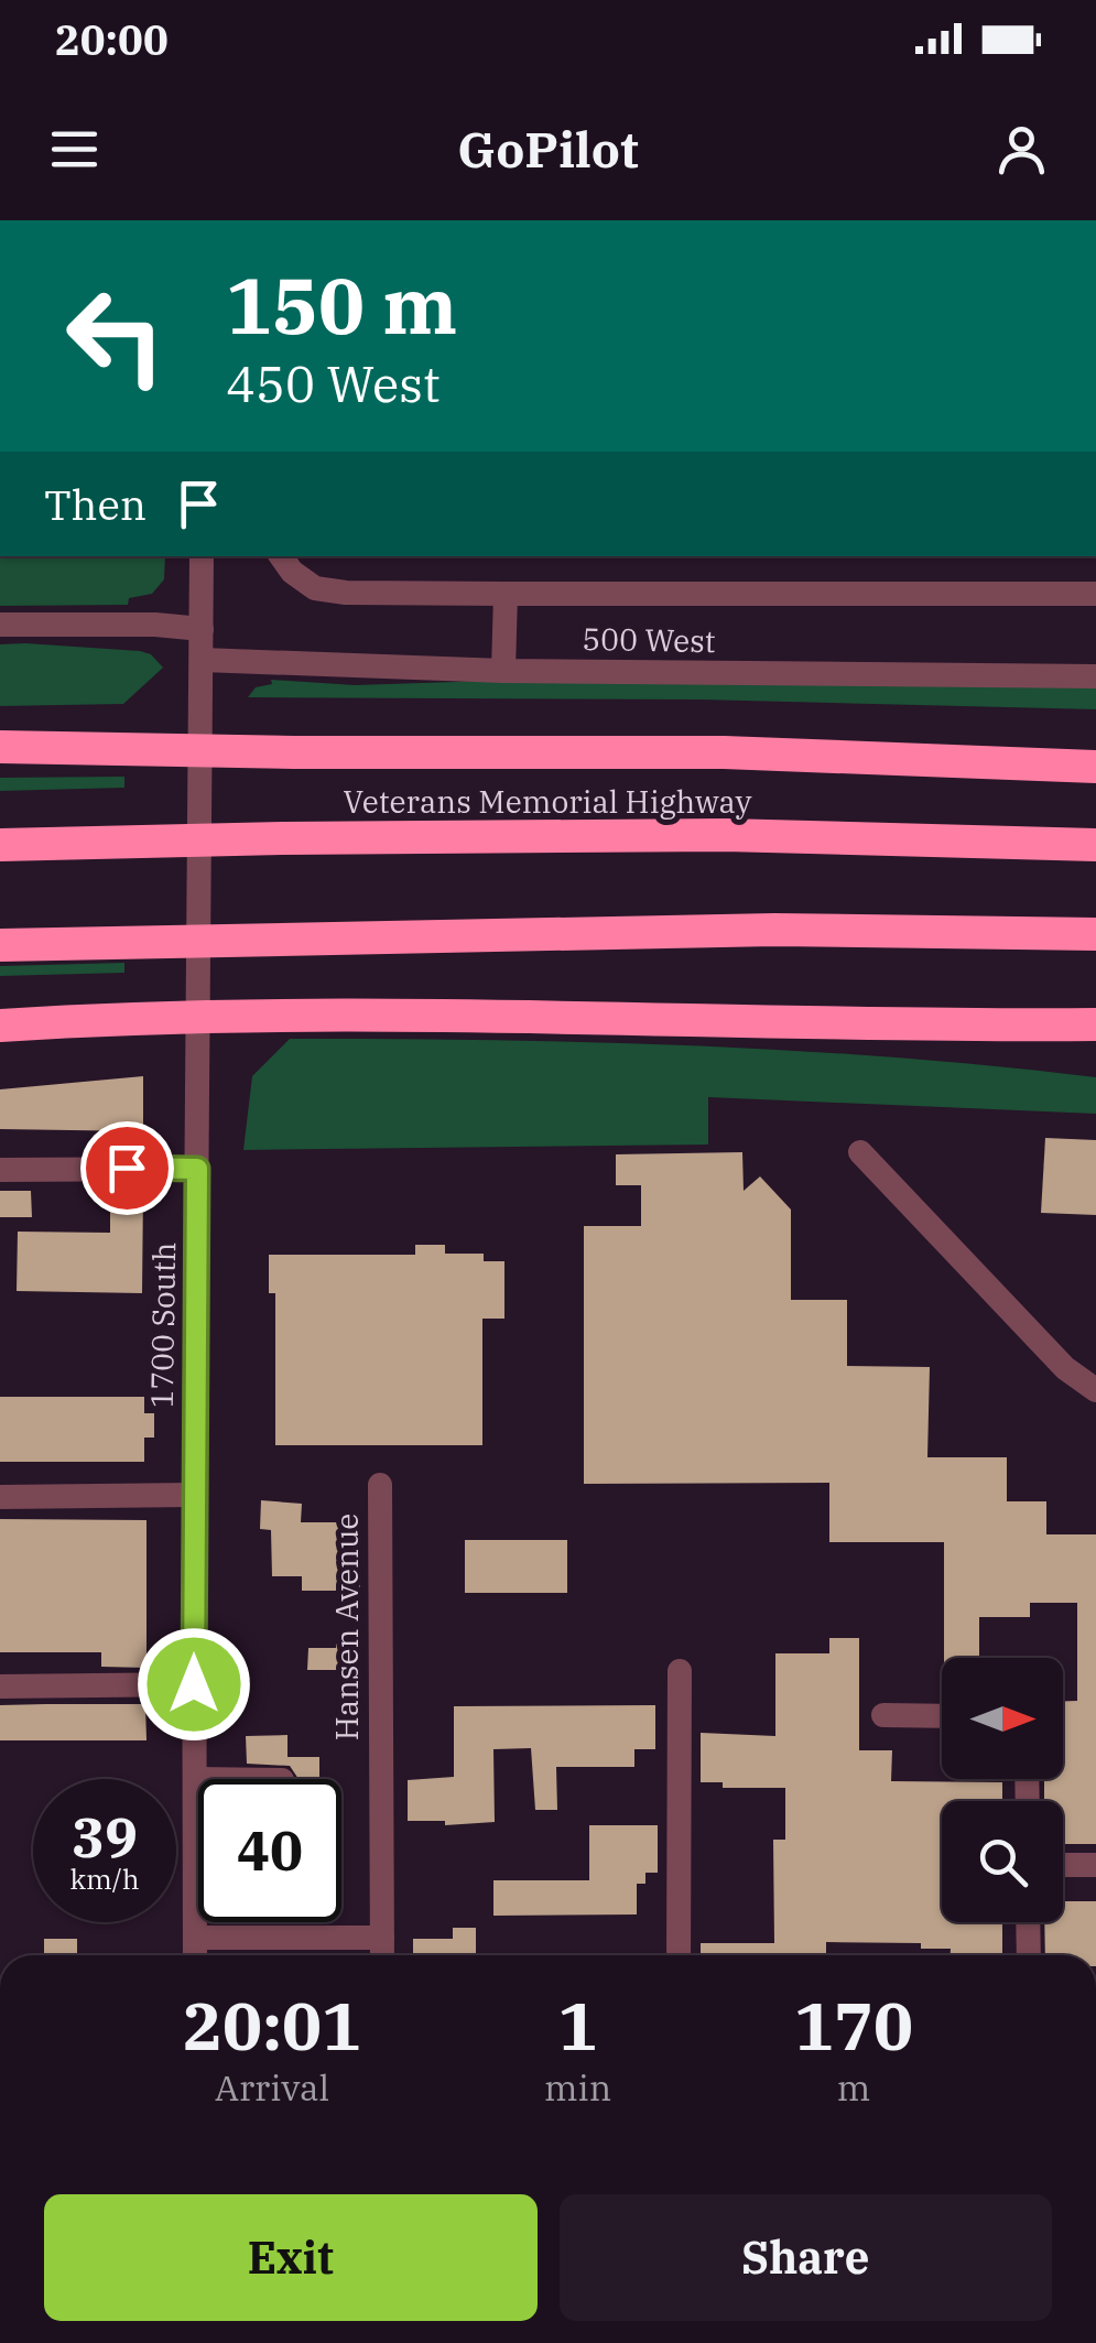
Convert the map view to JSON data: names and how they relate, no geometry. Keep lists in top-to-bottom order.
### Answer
{
  "streets": {
    "highway": ["Veterans Memorial Highway"],
    "street": ["500 West", "1700 South", "Hansen Avenue"]
  },
  "crossings": [
    ["500 West", "1700 South"]
  ],
  "north": "right",
  "page": {
    "status": "20:00",
    "header": "GoPilot",
    "turn": ["150 m", "450 West"],
    "then": "Then",
    "speed": "39 km/h",
    "limit": "40",
    "eta": [
      "20:01",
      "Arrival",
      "1",
      "min",
      "170",
      "m"
    ],
    "buttons": ["Exit", "Share"]
  }
}
